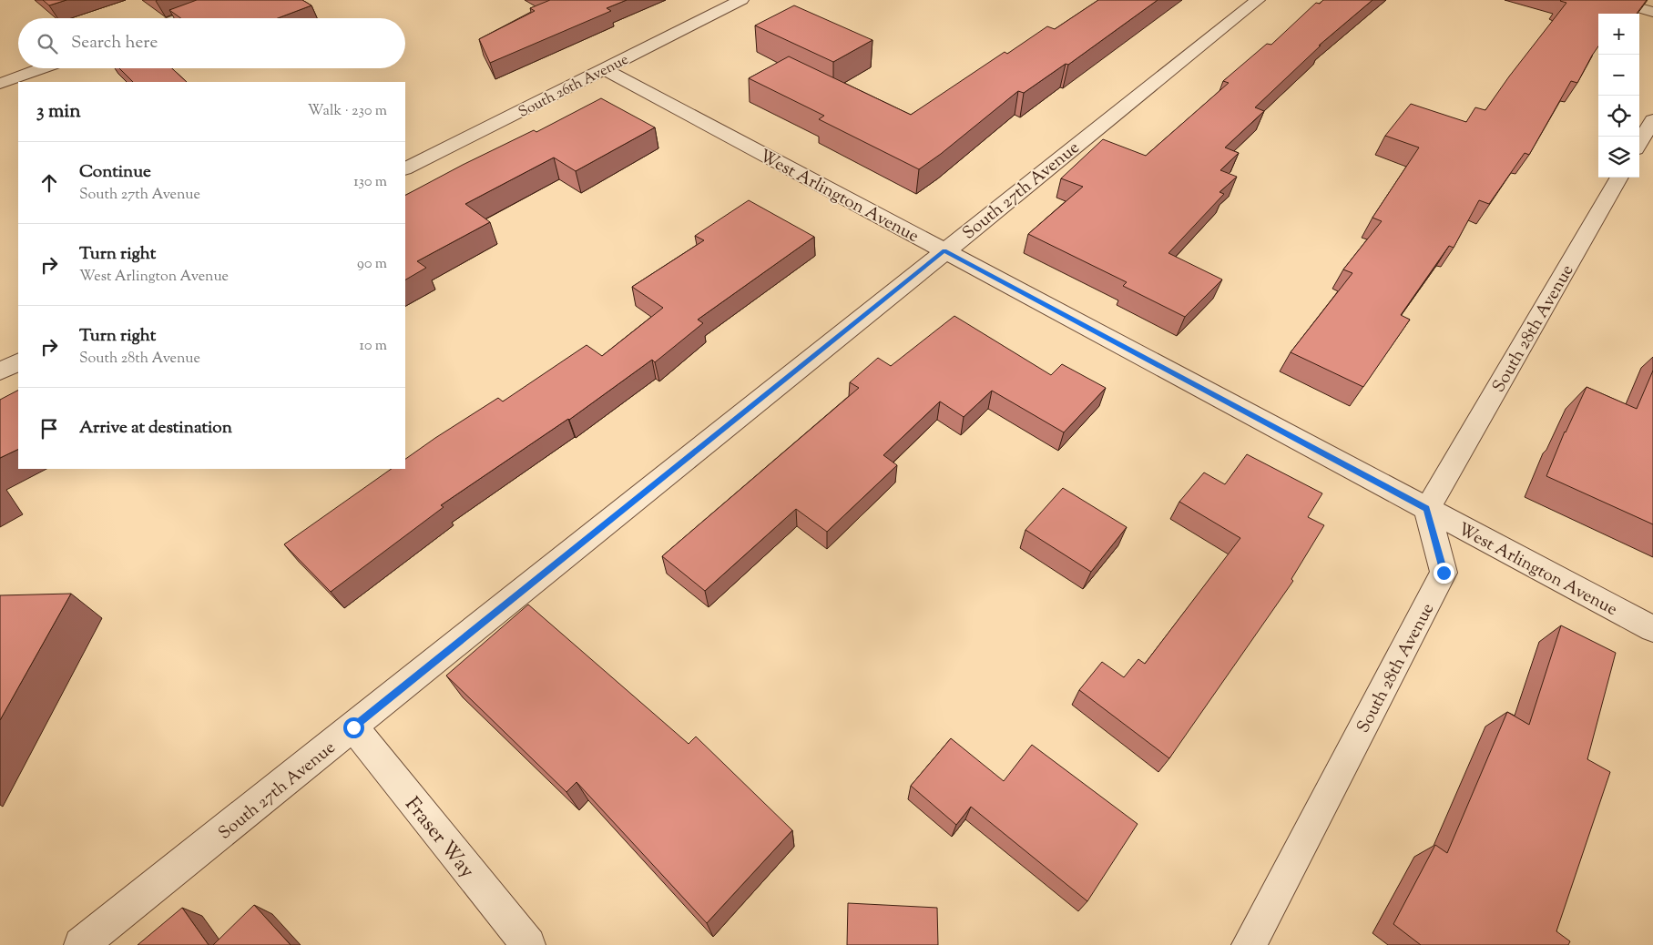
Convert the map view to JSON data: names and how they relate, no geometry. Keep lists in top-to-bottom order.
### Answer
{
  "streets": {
    "street": [
      "South 26th Avenue",
      "South 27th Avenue",
      "West Arlington Avenue",
      "South 28th Avenue",
      "Fraser Way"
    ]
  },
  "crossings": [
    ["South 26th Avenue", "West Arlington Avenue"],
    ["South 27th Avenue", "West Arlington Avenue"],
    ["South 27th Avenue", "Fraser Way"],
    ["West Arlington Avenue", "South 28th Avenue"]
  ],
  "page": {
    "map_buttons": ["+", "−"],
    "search": "Search here",
    "heading": ["3 min", "Walk · 230 m"],
    "list": [
      ["Continue", "South 27th Avenue", "130 m"],
      ["Turn right", "West Arlington Avenue", "90 m"],
      ["Turn right", "South 28th Avenue", "10 m"],
      "Arrive at destination"
    ]
  }
}
